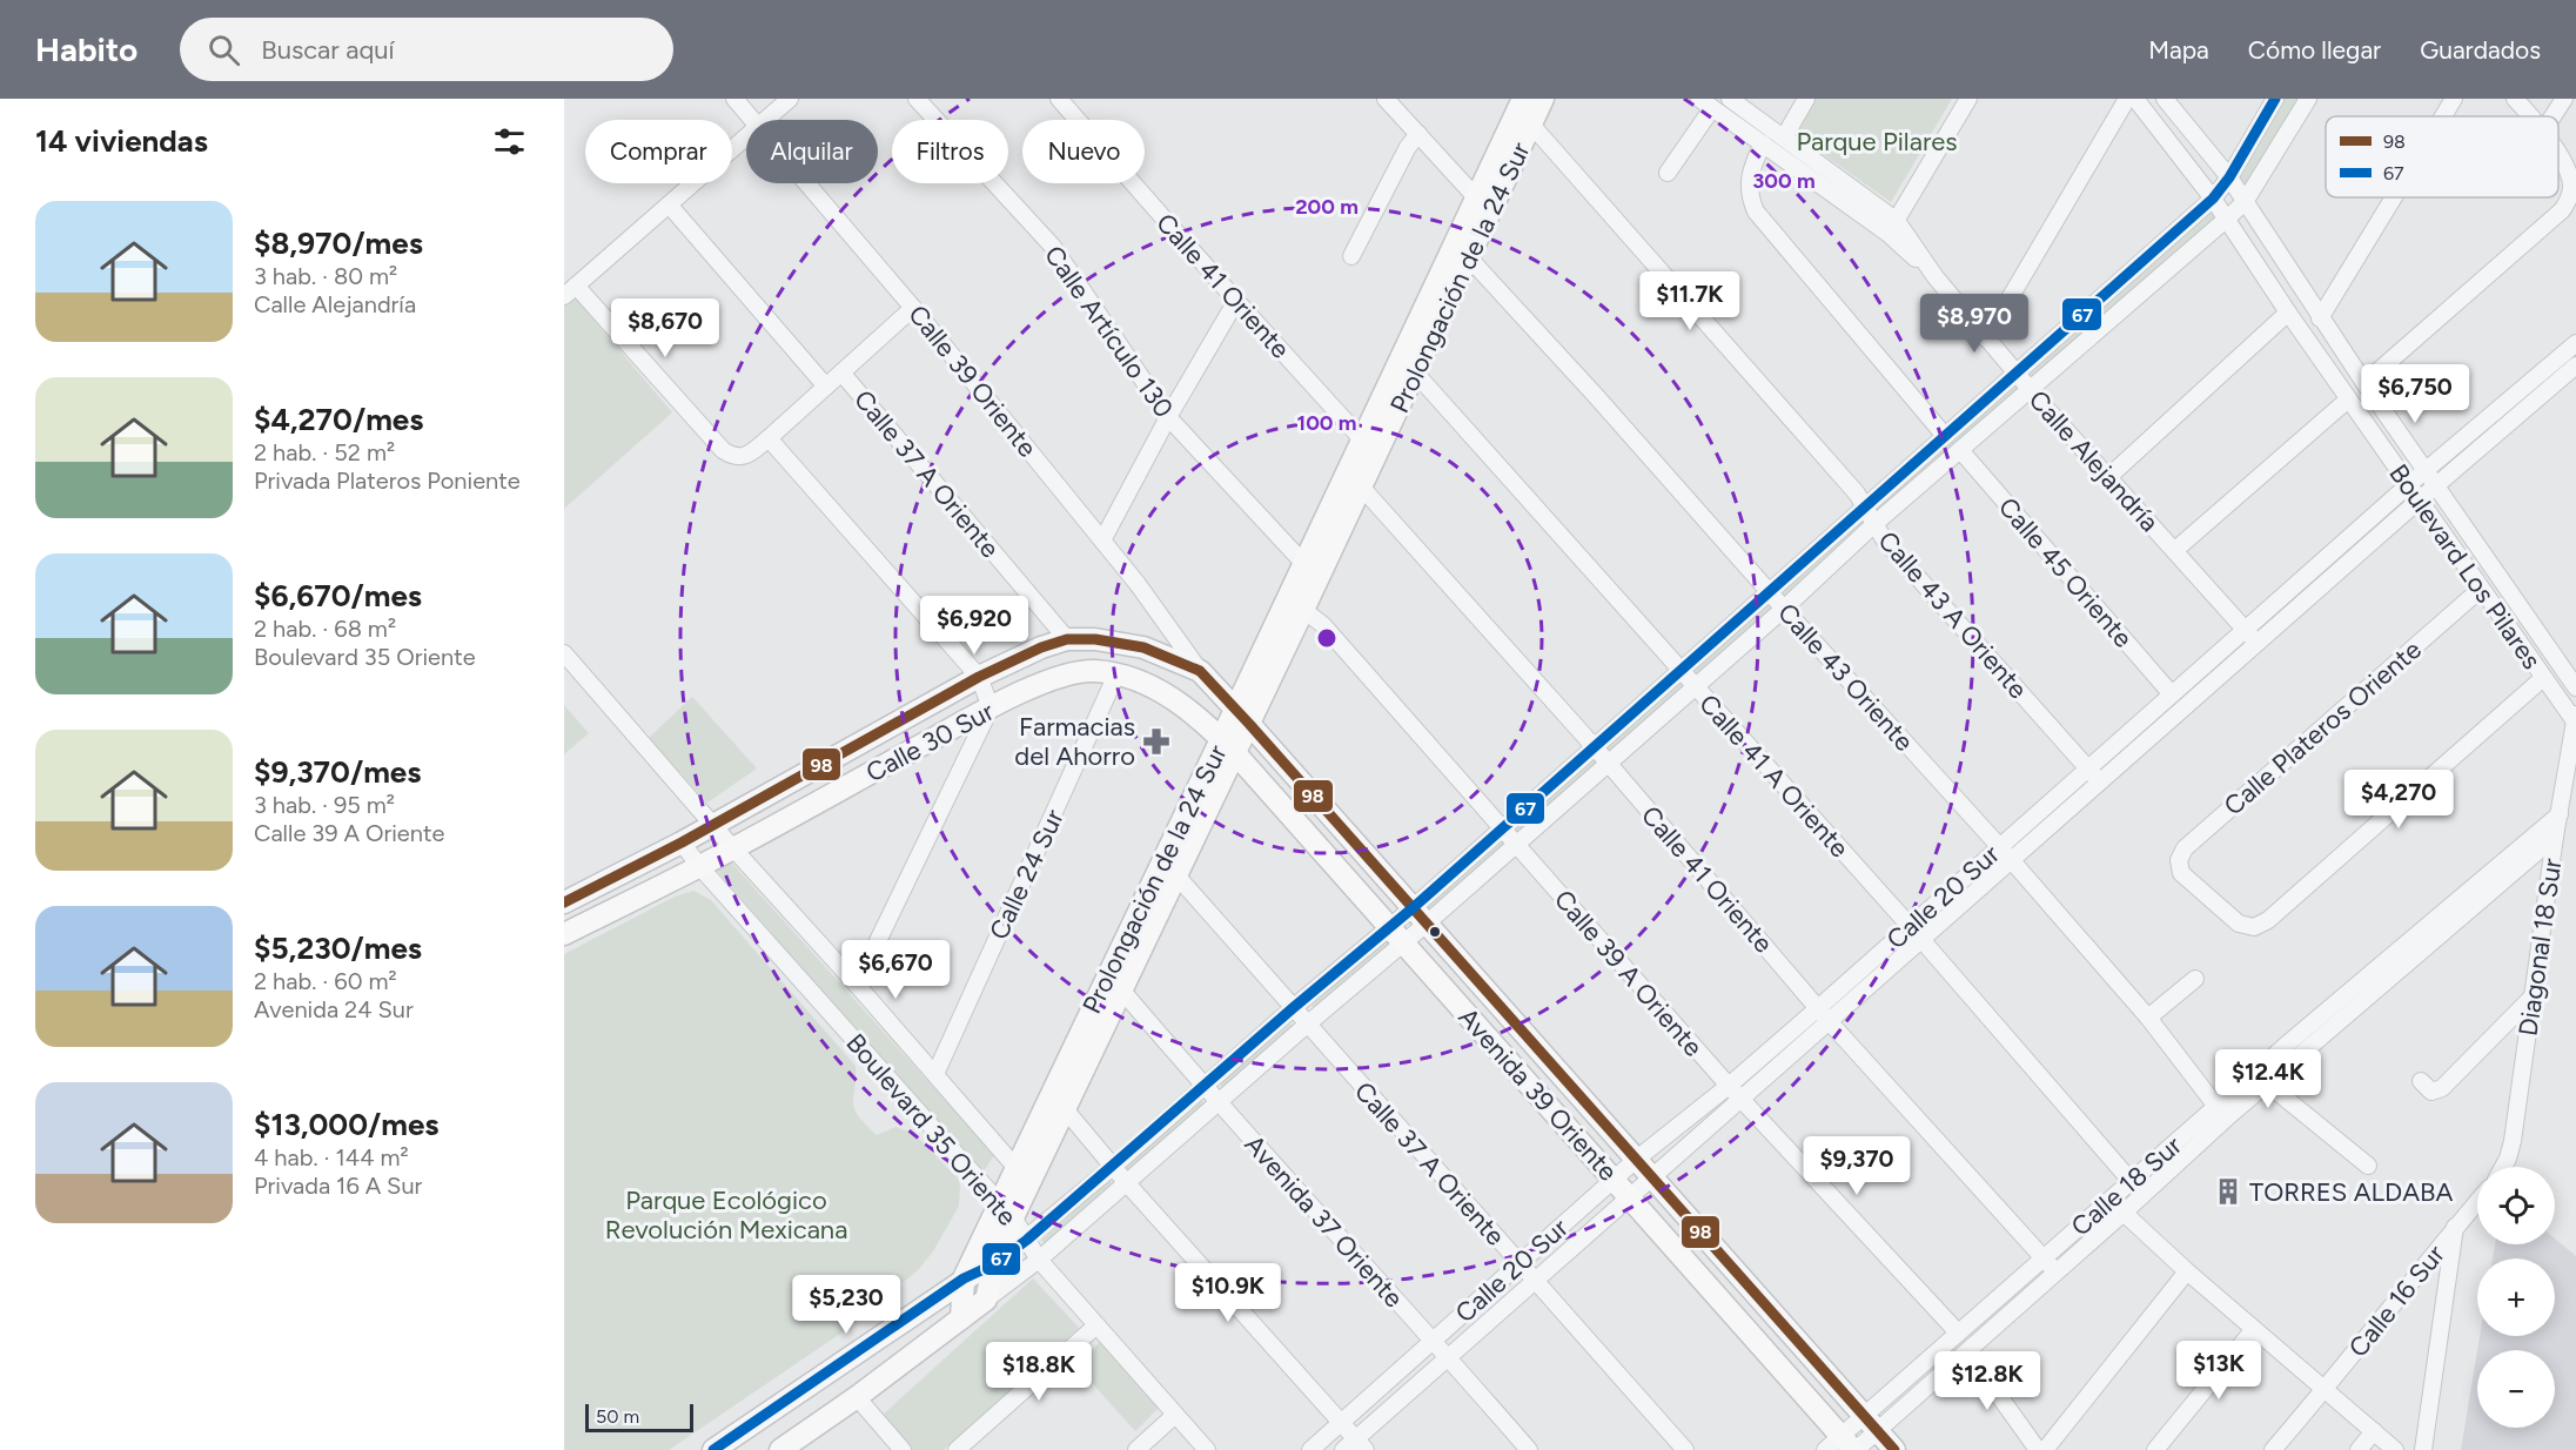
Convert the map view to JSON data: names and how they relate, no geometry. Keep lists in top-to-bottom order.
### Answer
{
  "streets": {
    "main road": ["Prolongación de la 24 Sur", "Calle 30 Sur", "Avenida 39 Oriente"],
    "street": [
      "Calle 41 Oriente",
      "Calle Artículo 130",
      "Calle 39 Oriente",
      "Calle Alejandría",
      "Calle 37 A Oriente",
      "Boulevard Los Pilares",
      "Calle 45 Oriente",
      "Calle 43 A Oriente",
      "Calle 43 Oriente",
      "Calle Plateros Oriente",
      "Calle 41 A Oriente",
      "Calle 24 Sur",
      "Calle 20 Sur",
      "Diagonal 18 Sur",
      "Calle 39 A Oriente",
      "Boulevard 35 Oriente",
      "Calle 18 Sur",
      "Avenida 37 Oriente",
      "Calle 16 Sur"
    ]
  },
  "crossings": [
    ["Prolongación de la 24 Sur", "Calle 41 Oriente"],
    ["Prolongación de la 24 Sur", "Calle Artículo 130"],
    ["Prolongación de la 24 Sur", "Calle 37 A Oriente"],
    ["Prolongación de la 24 Sur", "Calle 43 A Oriente"],
    ["Prolongación de la 24 Sur", "Calle 43 Oriente"],
    ["Prolongación de la 24 Sur", "Calle 30 Sur"],
    ["Prolongación de la 24 Sur", "Calle 41 A Oriente"],
    ["Prolongación de la 24 Sur", "Calle 39 A Oriente"],
    ["Prolongación de la 24 Sur", "Avenida 39 Oriente"],
    ["Prolongación de la 24 Sur", "Boulevard 35 Oriente"],
    ["Prolongación de la 24 Sur", "Avenida 37 Oriente"],
    ["Calle 41 Oriente", "Calle 20 Sur"],
    ["Calle 41 Oriente", "Calle 18 Sur"],
    ["Calle 39 Oriente", "Calle 30 Sur"],
    ["Calle Alejandría", "Calle 20 Sur"],
    ["Calle 37 A Oriente", "Calle 30 Sur"],
    ["Calle 37 A Oriente", "Calle 20 Sur"],
    ["Boulevard Los Pilares", "Calle Plateros Oriente"],
    ["Boulevard Los Pilares", "Calle 20 Sur"],
    ["Boulevard Los Pilares", "Diagonal 18 Sur"],
    ["Calle 45 Oriente", "Calle 20 Sur"],
    ["Calle 43 A Oriente", "Calle 20 Sur"],
    ["Calle 43 Oriente", "Calle 20 Sur"],
    ["Calle 43 Oriente", "Calle 18 Sur"],
    ["Calle 30 Sur", "Calle 24 Sur"],
    ["Calle 30 Sur", "Avenida 39 Oriente"],
    ["Calle 30 Sur", "Boulevard 35 Oriente"],
    ["Calle 41 A Oriente", "Calle 20 Sur"],
    ["Calle 41 A Oriente", "Calle 18 Sur"],
    ["Calle 24 Sur", "Boulevard 35 Oriente"],
    ["Calle 20 Sur", "Calle 39 A Oriente"],
    ["Calle 20 Sur", "Avenida 39 Oriente"],
    ["Calle 20 Sur", "Avenida 37 Oriente"],
    ["Diagonal 18 Sur", "Calle 18 Sur"],
    ["Calle 39 A Oriente", "Calle 18 Sur"],
    ["Avenida 39 Oriente", "Calle 18 Sur"]
  ],
  "parks": ["Parque Pilares", "Parque Ecológico Revolución Mexicana"],
  "places": {
    "pharmacy": ["Farmacias del Ahorro"],
    "building": ["TORRES ALDABA"]
  },
  "lines": ["transit line 67", "transit line 98"],
  "legend": ["98", "67"],
  "scale_bar": "50 m",
  "page": {
    "header": "Habito",
    "search": "Buscar aquí",
    "nav": ["Mapa", "Cómo llegar", "Guardados"],
    "heading": "14 viviendas",
    "chip": [
      "Comprar",
      "Alquilar",
      "Filtros",
      "Nuevo"
    ],
    "list": [
      {
        "name": "$8,970/mes",
        "note": "3 hab. · 80 m² · Calle Alejandría"
      },
      {
        "name": "$4,270/mes",
        "note": "2 hab. · 52 m² · Privada Plateros Poniente"
      },
      {
        "name": "$6,670/mes",
        "note": "2 hab. · 68 m² · Boulevard 35 Oriente"
      },
      {
        "name": "$9,370/mes",
        "note": "3 hab. · 95 m² · Calle 39 A Oriente"
      },
      {
        "name": "$5,230/mes",
        "note": "2 hab. · 60 m² · Avenida 24 Sur"
      },
      {
        "name": "$13,000/mes",
        "note": "4 hab. · 144 m² · Privada 16 A Sur"
      }
    ],
    "price": [
      "$11.7K",
      "$8,970",
      "$8,670",
      "$6,750",
      "$6,920",
      "$4,270",
      "$6,670",
      "$12.4K",
      "$9,370",
      "$10.9K",
      "$5,230",
      "$13K",
      "$18.8K",
      "$12.8K"
    ],
    "map_buttons": ["+", "−"],
    "scale": "50 m"
  },
  "rings": ["300 m", "200 m", "100 m"]
}
